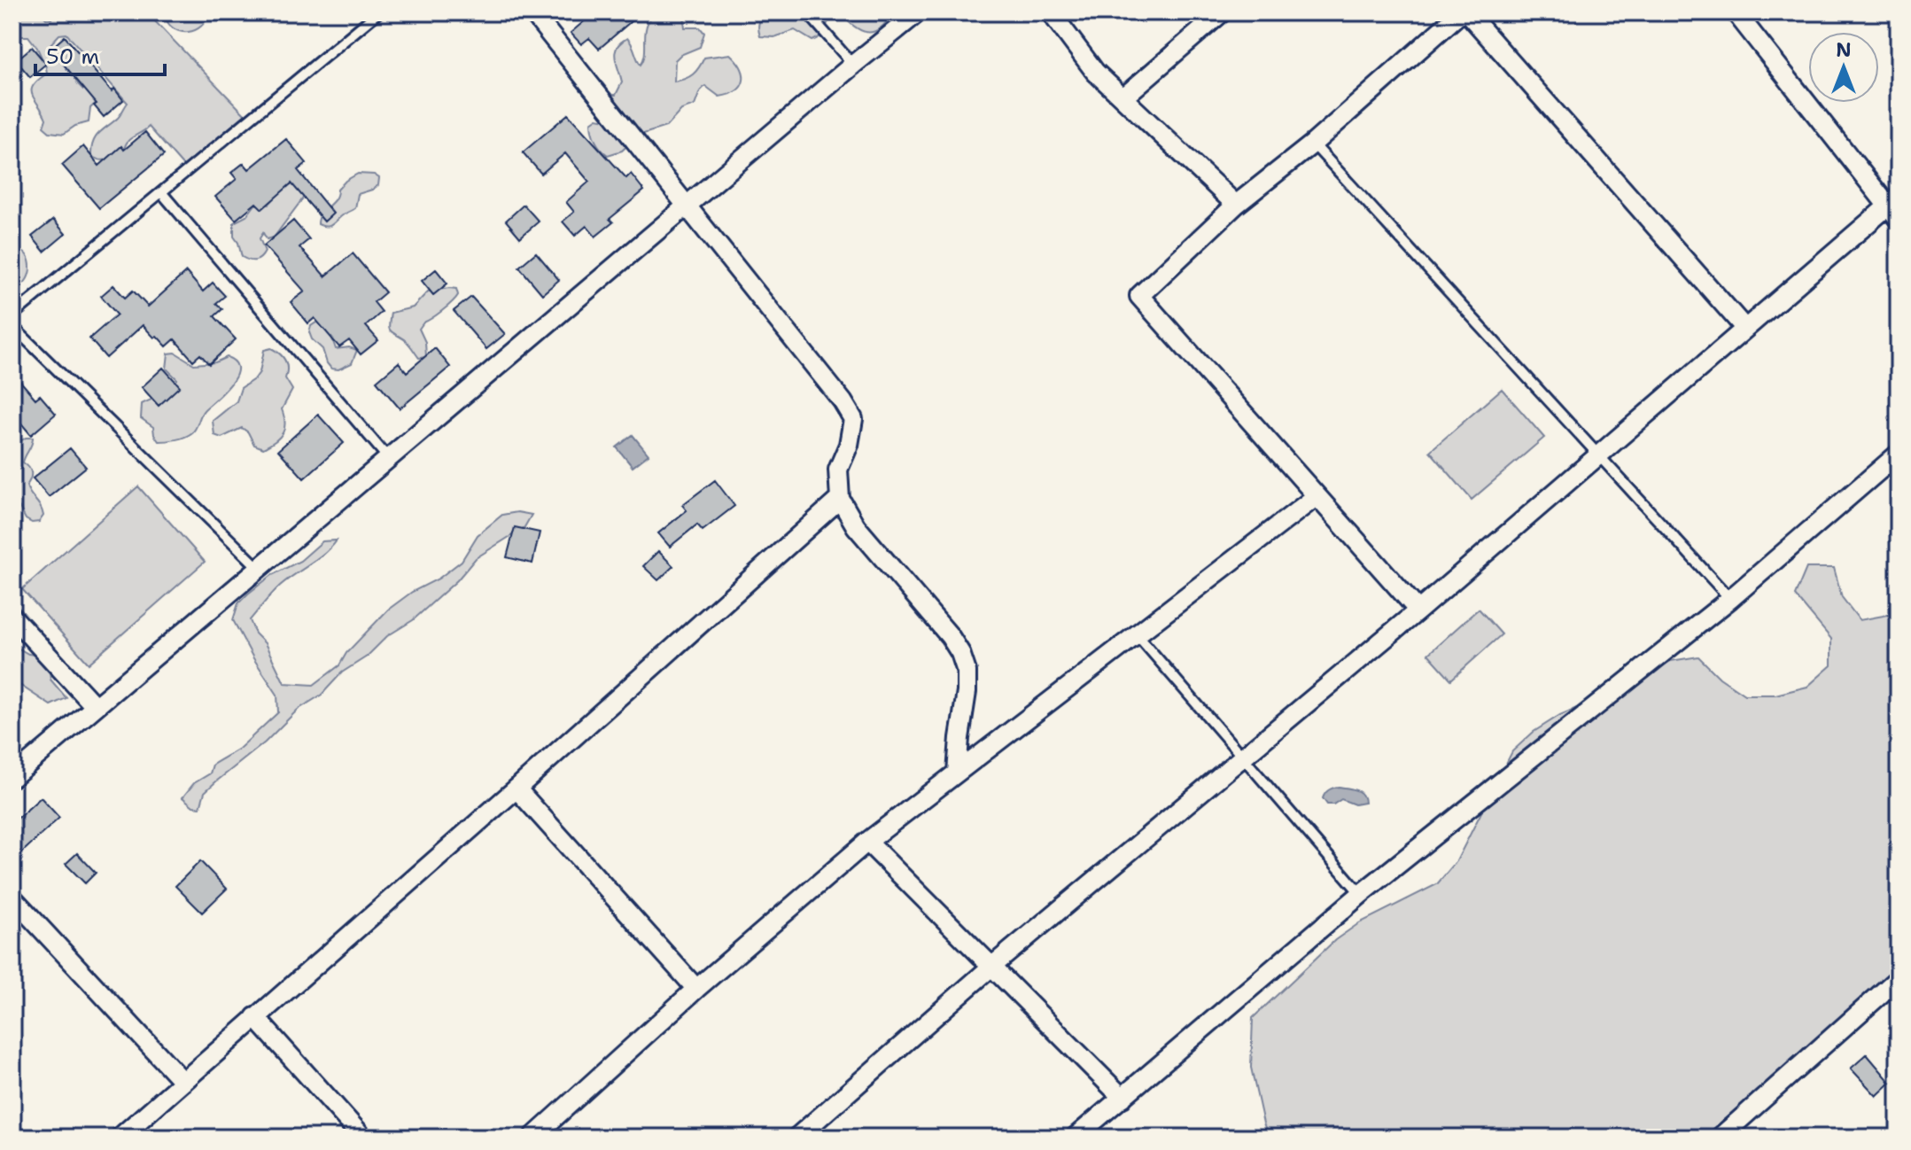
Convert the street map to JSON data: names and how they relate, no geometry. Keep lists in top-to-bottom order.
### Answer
{
  "scale_bar": "50 m",
  "north": "top"
}
